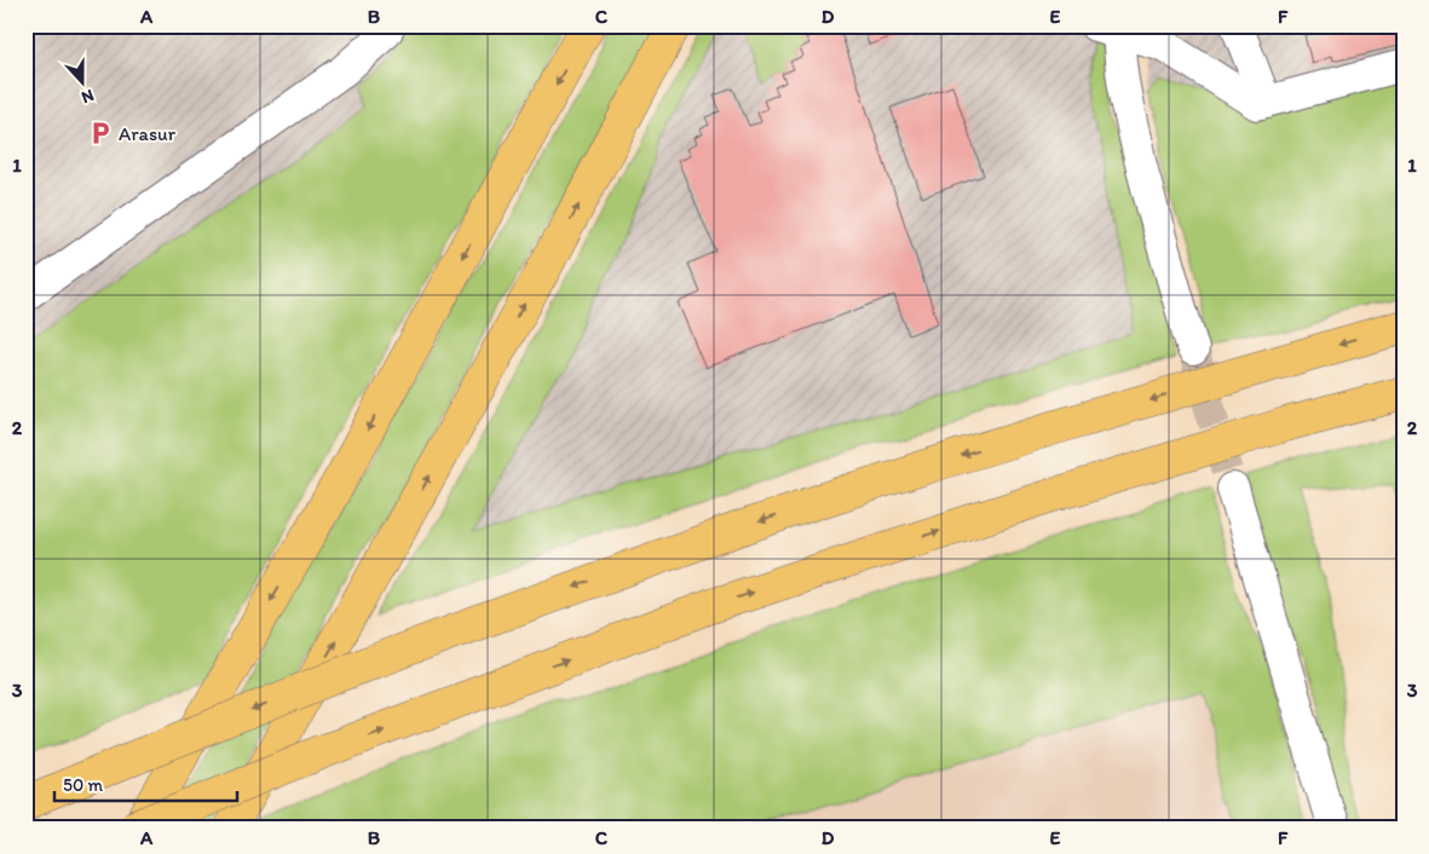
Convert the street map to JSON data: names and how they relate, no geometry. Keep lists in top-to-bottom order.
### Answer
{
  "places": {
    "parking": ["Arasur"]
  },
  "scale_bar": "50 m",
  "north": "bottom",
  "grid": {
    "columns": [
      "A",
      "B",
      "C",
      "D",
      "E",
      "F"
    ],
    "rows": ["1", "2", "3"]
  }
}
